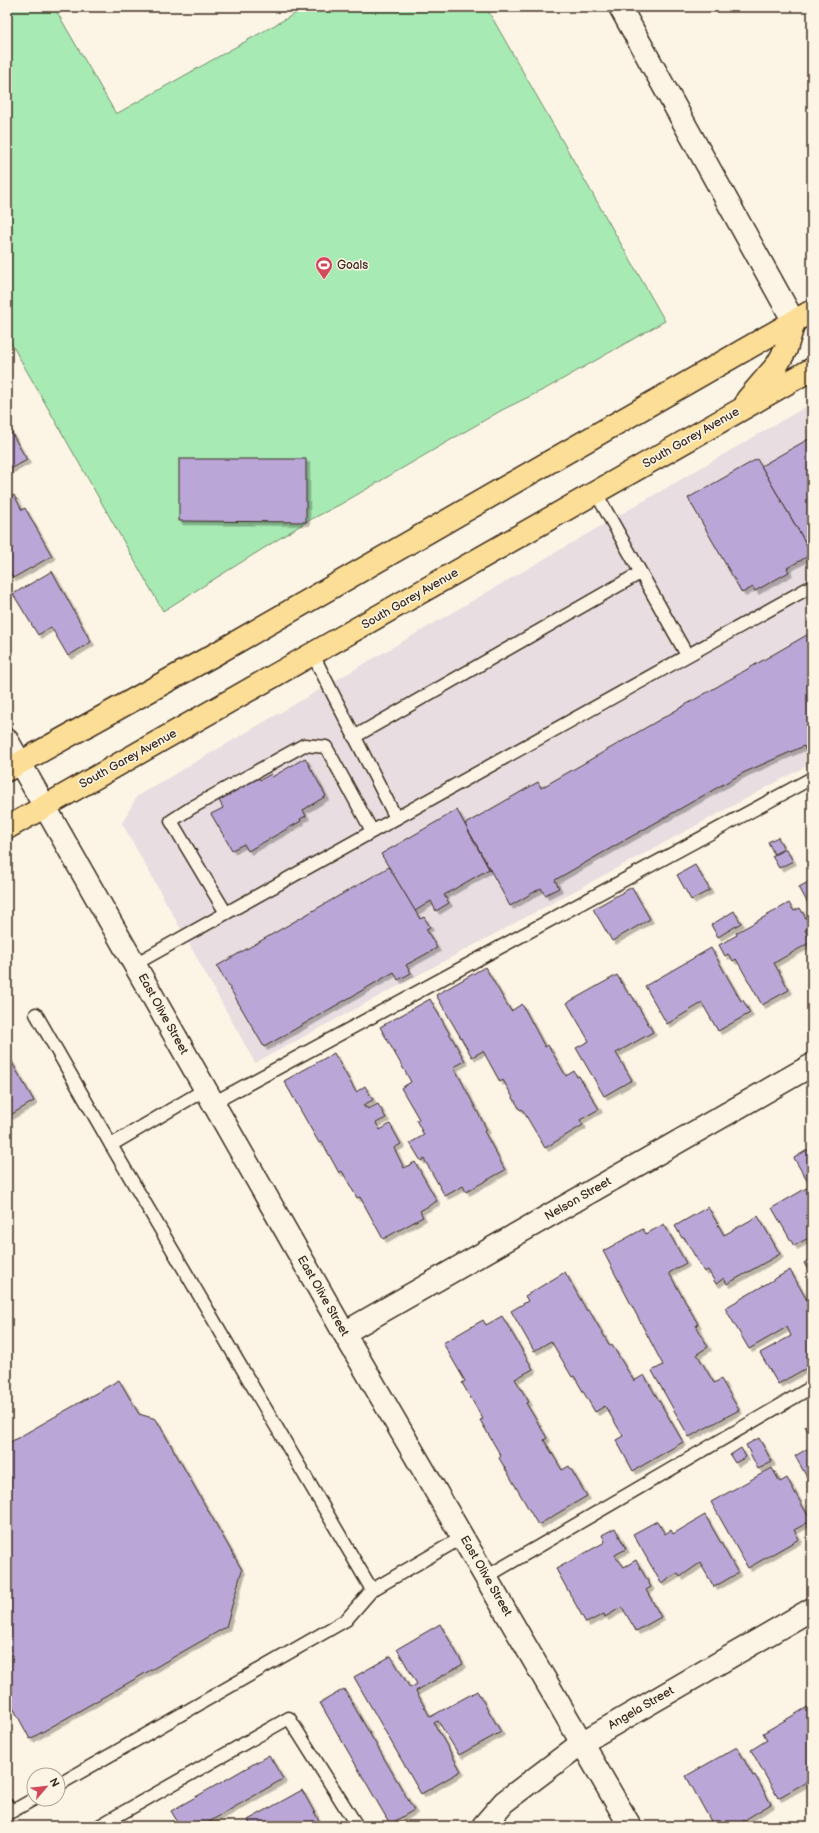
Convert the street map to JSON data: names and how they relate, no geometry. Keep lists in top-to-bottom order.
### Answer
{
  "streets": {
    "main road": ["South Garey Avenue"],
    "street": ["East Olive Street", "Nelson Street", "Angela Street"]
  },
  "crossings": [
    ["South Garey Avenue", "East Olive Street"],
    ["East Olive Street", "Nelson Street"],
    ["East Olive Street", "Angela Street"]
  ],
  "places": {
    "sports": ["Goals"]
  },
  "north": "top right"
}
